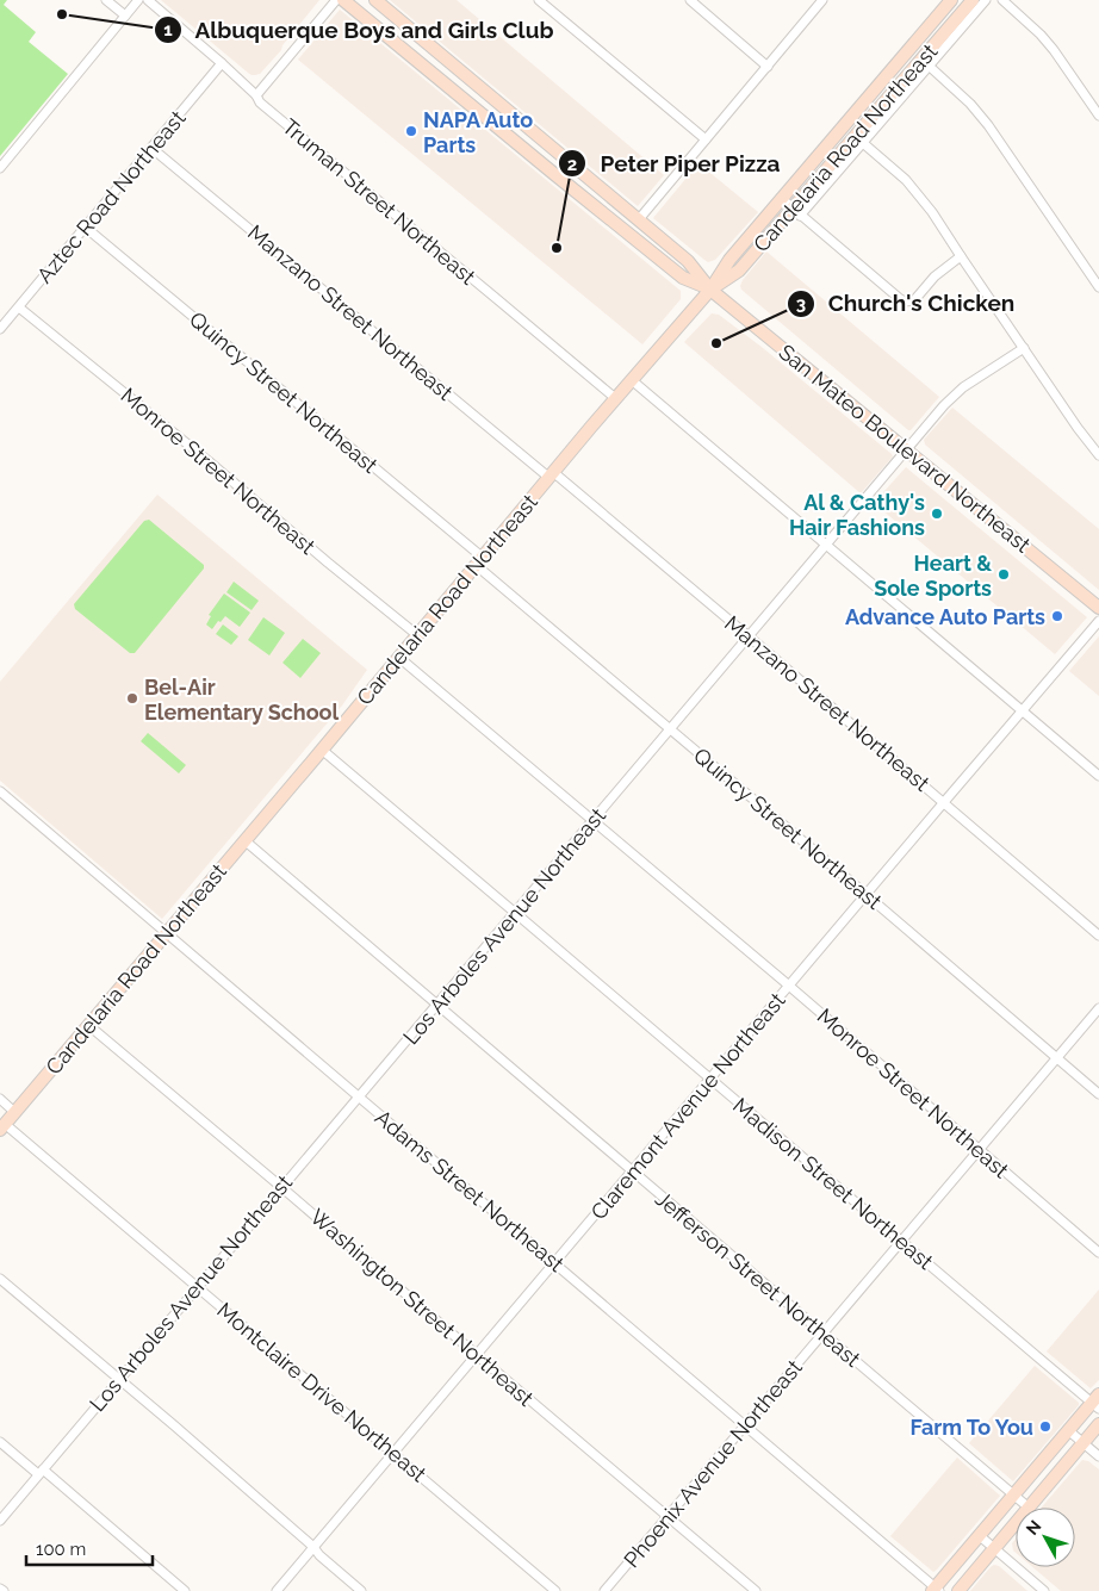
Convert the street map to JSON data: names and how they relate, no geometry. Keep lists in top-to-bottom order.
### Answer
{
  "streets": {
    "main road": ["Candelaria Road Northeast", "San Mateo Boulevard Northeast"],
    "street": [
      "Aztec Road Northeast",
      "Truman Street Northeast",
      "Manzano Street Northeast",
      "Quincy Street Northeast",
      "Monroe Street Northeast",
      "Los Arboles Avenue Northeast",
      "Claremont Avenue Northeast",
      "Madison Street Northeast",
      "Adams Street Northeast",
      "Jefferson Street Northeast",
      "Washington Street Northeast",
      "Montclaire Drive Northeast",
      "Phoenix Avenue Northeast"
    ]
  },
  "crossings": [
    ["Candelaria Road Northeast", "Truman Street Northeast"],
    ["Candelaria Road Northeast", "Manzano Street Northeast"],
    ["Candelaria Road Northeast", "Quincy Street Northeast"],
    ["Candelaria Road Northeast", "San Mateo Boulevard Northeast"],
    ["Candelaria Road Northeast", "Monroe Street Northeast"],
    ["Candelaria Road Northeast", "Madison Street Northeast"],
    ["Candelaria Road Northeast", "Adams Street Northeast"],
    ["Candelaria Road Northeast", "Jefferson Street Northeast"],
    ["Candelaria Road Northeast", "Washington Street Northeast"],
    ["Candelaria Road Northeast", "Montclaire Drive Northeast"],
    ["Aztec Road Northeast", "Truman Street Northeast"],
    ["Aztec Road Northeast", "Manzano Street Northeast"],
    ["Aztec Road Northeast", "Quincy Street Northeast"],
    ["Aztec Road Northeast", "Monroe Street Northeast"],
    ["Manzano Street Northeast", "Los Arboles Avenue Northeast"],
    ["Manzano Street Northeast", "Claremont Avenue Northeast"],
    ["Quincy Street Northeast", "Los Arboles Avenue Northeast"],
    ["Quincy Street Northeast", "Claremont Avenue Northeast"],
    ["Quincy Street Northeast", "Phoenix Avenue Northeast"],
    ["San Mateo Boulevard Northeast", "Los Arboles Avenue Northeast"],
    ["Monroe Street Northeast", "Los Arboles Avenue Northeast"],
    ["Monroe Street Northeast", "Claremont Avenue Northeast"],
    ["Monroe Street Northeast", "Phoenix Avenue Northeast"],
    ["Los Arboles Avenue Northeast", "Madison Street Northeast"],
    ["Los Arboles Avenue Northeast", "Adams Street Northeast"],
    ["Los Arboles Avenue Northeast", "Jefferson Street Northeast"],
    ["Los Arboles Avenue Northeast", "Washington Street Northeast"],
    ["Los Arboles Avenue Northeast", "Montclaire Drive Northeast"],
    ["Claremont Avenue Northeast", "Madison Street Northeast"],
    ["Claremont Avenue Northeast", "Adams Street Northeast"],
    ["Claremont Avenue Northeast", "Jefferson Street Northeast"],
    ["Claremont Avenue Northeast", "Washington Street Northeast"],
    ["Claremont Avenue Northeast", "Montclaire Drive Northeast"],
    ["Madison Street Northeast", "Phoenix Avenue Northeast"],
    ["Adams Street Northeast", "Phoenix Avenue Northeast"],
    ["Jefferson Street Northeast", "Phoenix Avenue Northeast"],
    ["Washington Street Northeast", "Phoenix Avenue Northeast"]
  ],
  "places": [
    "Albuquerque Boys and Girls Club",
    "NAPA Auto Parts",
    "Peter Piper Pizza",
    "Church's Chicken",
    "Al & Cathy's Hair Fashions",
    "Heart & Sole Sports",
    "Advance Auto Parts",
    "Bel-Air Elementary School",
    "Farm To You"
  ],
  "scale_bar": "100 m",
  "north": "top left"
}
